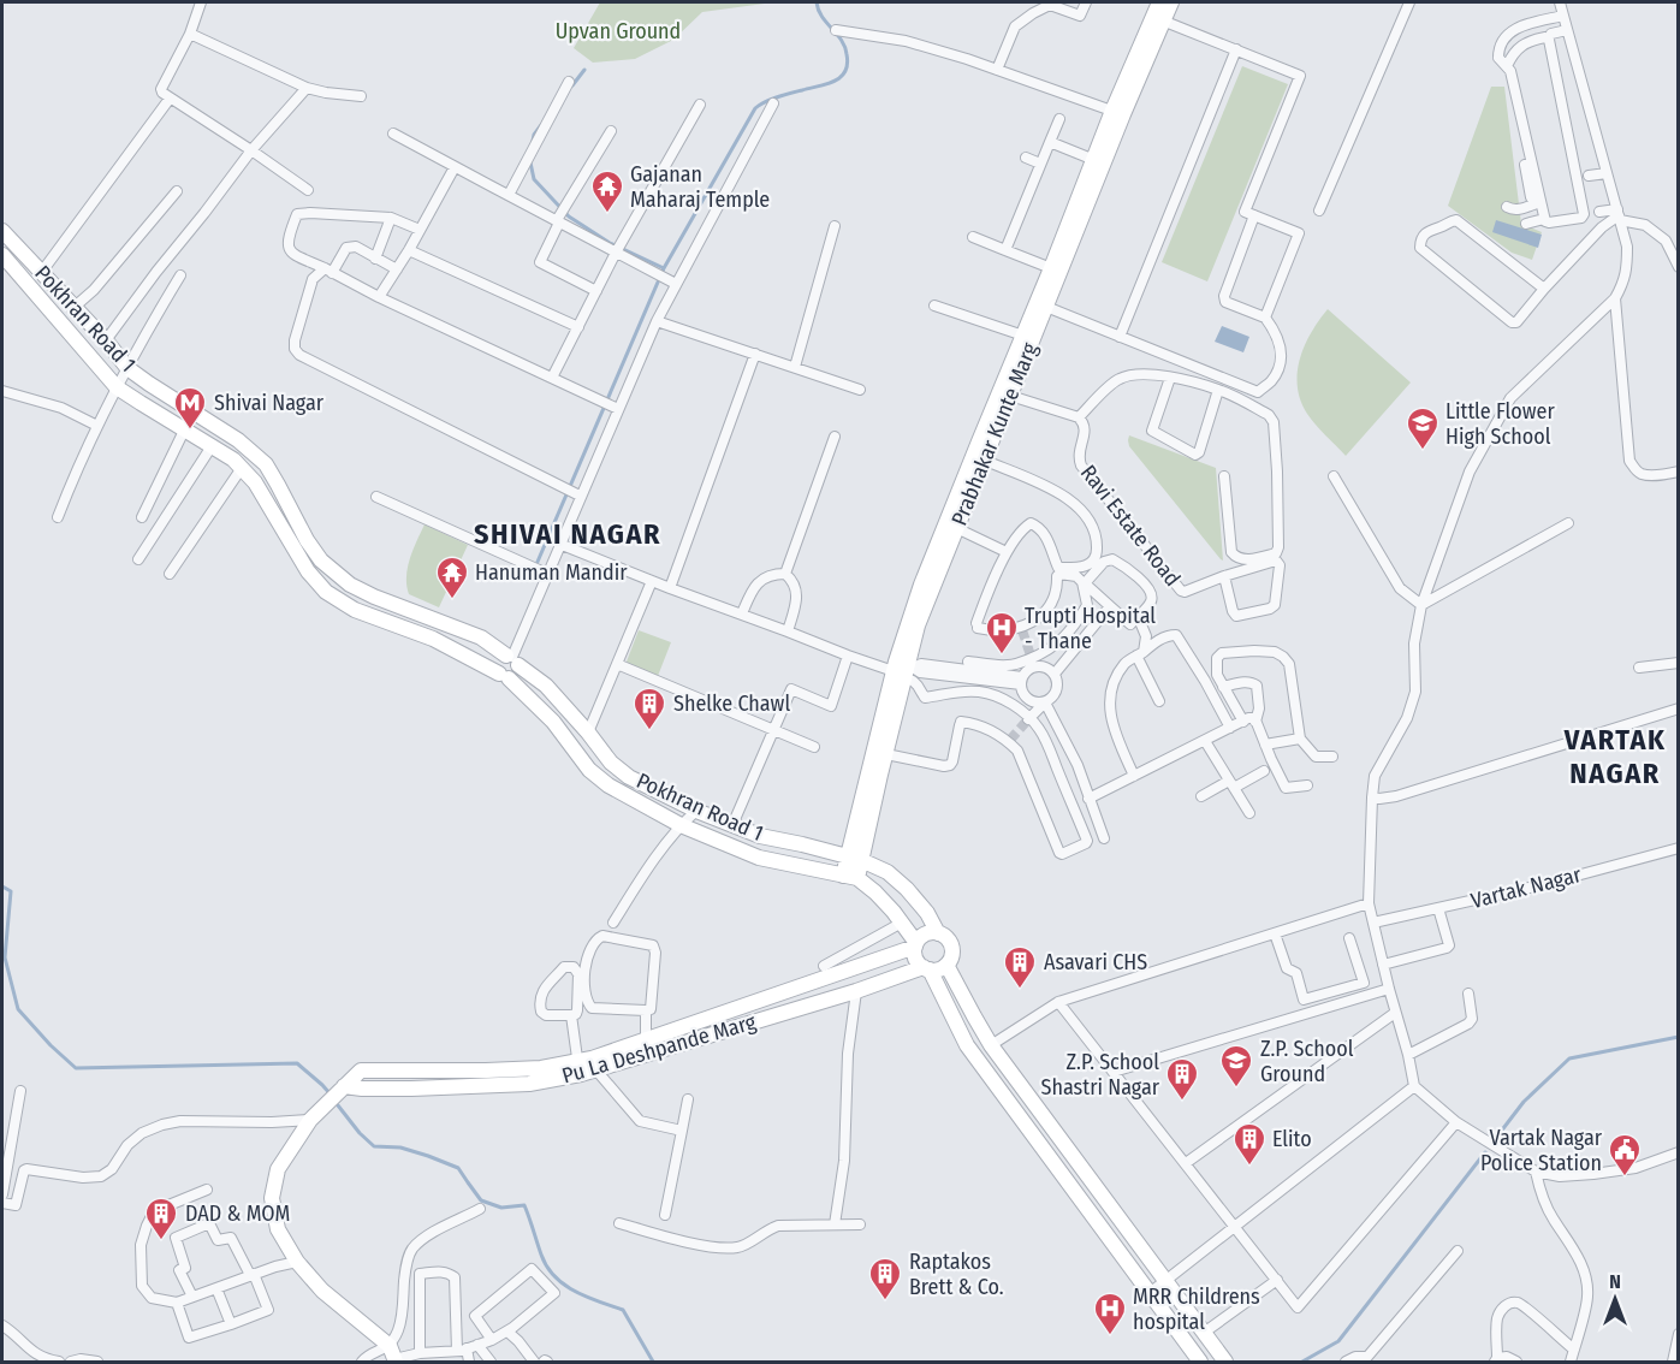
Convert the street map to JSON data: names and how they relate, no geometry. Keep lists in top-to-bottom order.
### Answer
{
  "streets": {
    "main road": ["Pokhran Road 1", "Prabhakar Kunte Marg", "Pu La Deshpande Marg"],
    "street": ["Ravi Estate Road", "Vartak Nagar"]
  },
  "crossings": [
    ["Pokhran Road 1", "Prabhakar Kunte Marg"],
    ["Pokhran Road 1", "Pu La Deshpande Marg"]
  ],
  "districts": ["SHIVAI NAGAR", "VARTAK NAGAR"],
  "parks": ["Upvan Ground"],
  "places": {
    "temple": ["Gajanan Maharaj Temple", "Hanuman Mandir"],
    "metro station": ["Shivai Nagar"],
    "school or university": ["Little Flower High School", "Z.P. School Ground"],
    "hospital": ["Trupti Hospital - Thane", "MRR Childrens hospital"],
    "building": [
      "Shelke Chawl",
      "Asavari CHS",
      "Z.P. School Shastri Nagar",
      "Elito",
      "DAD & MOM",
      "Raptakos Brett & Co."
    ],
    "public building": ["Vartak Nagar Police Station"]
  },
  "north": "top"
}
